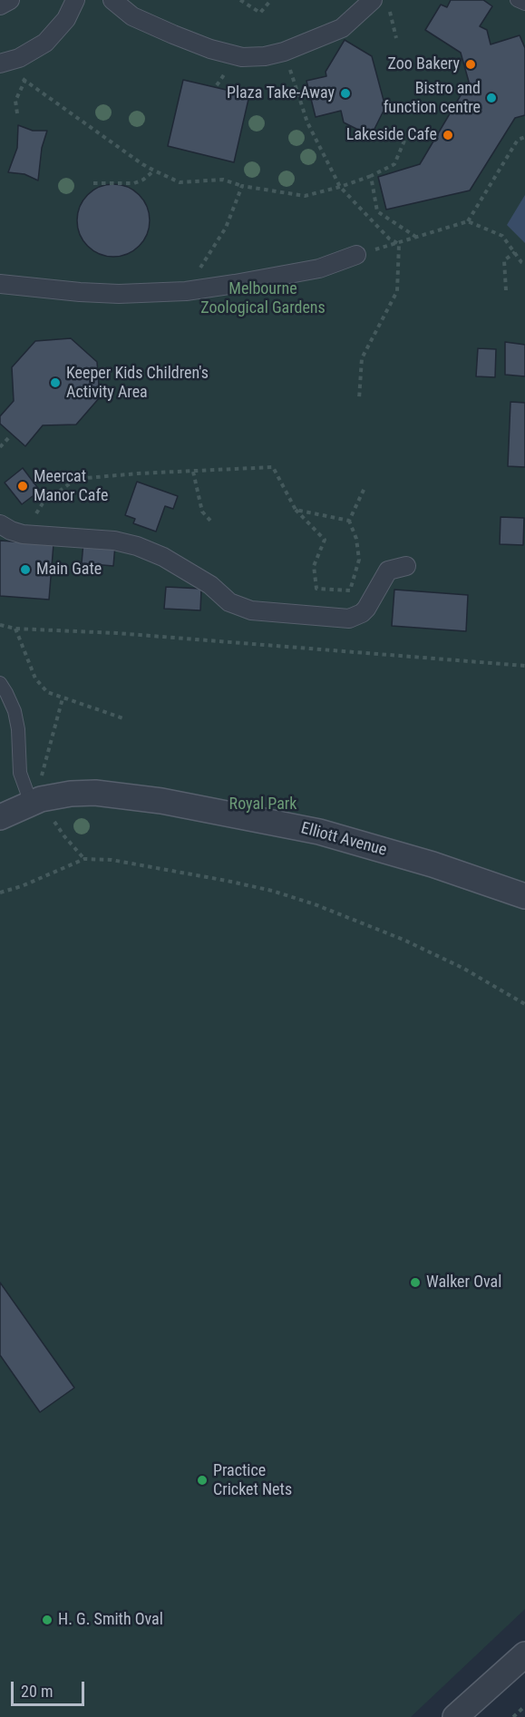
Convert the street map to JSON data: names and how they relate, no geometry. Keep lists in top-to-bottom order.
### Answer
{
  "streets": {
    "street": ["Elliott Avenue"]
  },
  "parks": ["Melbourne Zoological Gardens", "Royal Park"],
  "places": [
    "Zoo Bakery",
    "Plaza Take-Away",
    "Bistro and function centre",
    "Lakeside Cafe",
    "Keeper Kids Children's Activity Area",
    "Meercat Manor Cafe",
    "Main Gate",
    "Walker Oval",
    "Practice Cricket Nets",
    "H. G. Smith Oval"
  ],
  "scale_bar": "20 m"
}
